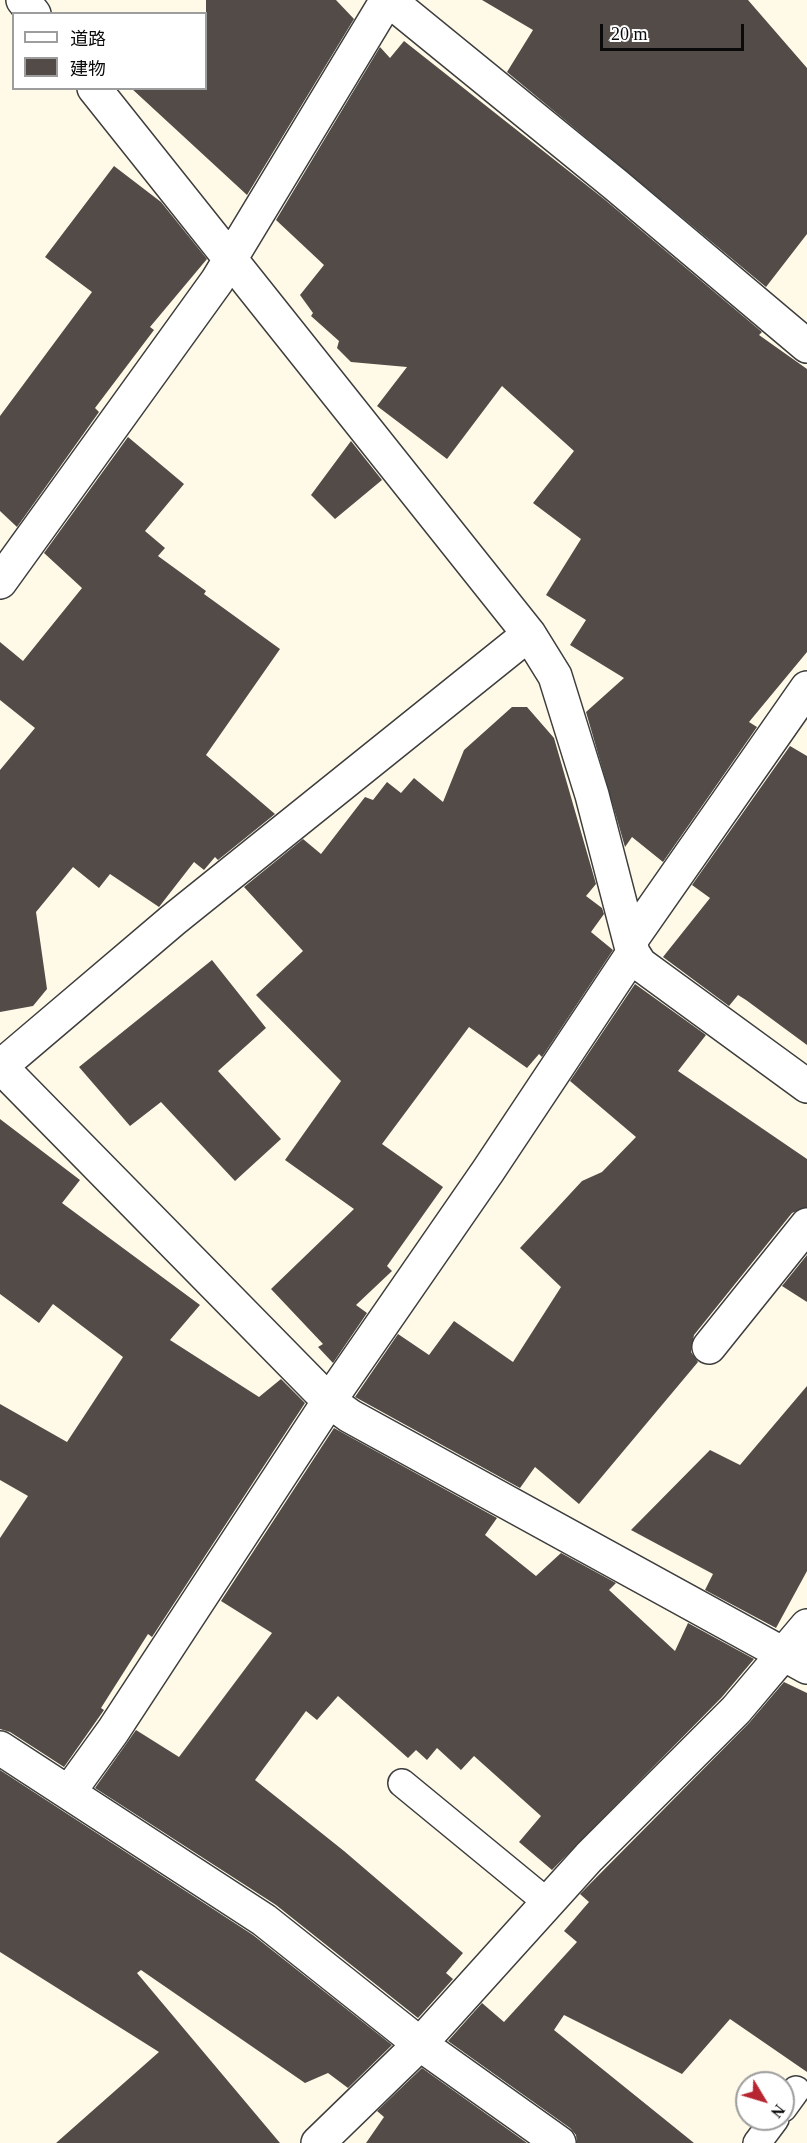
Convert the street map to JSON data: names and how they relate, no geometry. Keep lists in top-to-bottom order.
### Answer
{
  "legend": ["道路", "建物"],
  "scale_bar": "20 m",
  "north": "bottom right"
}
